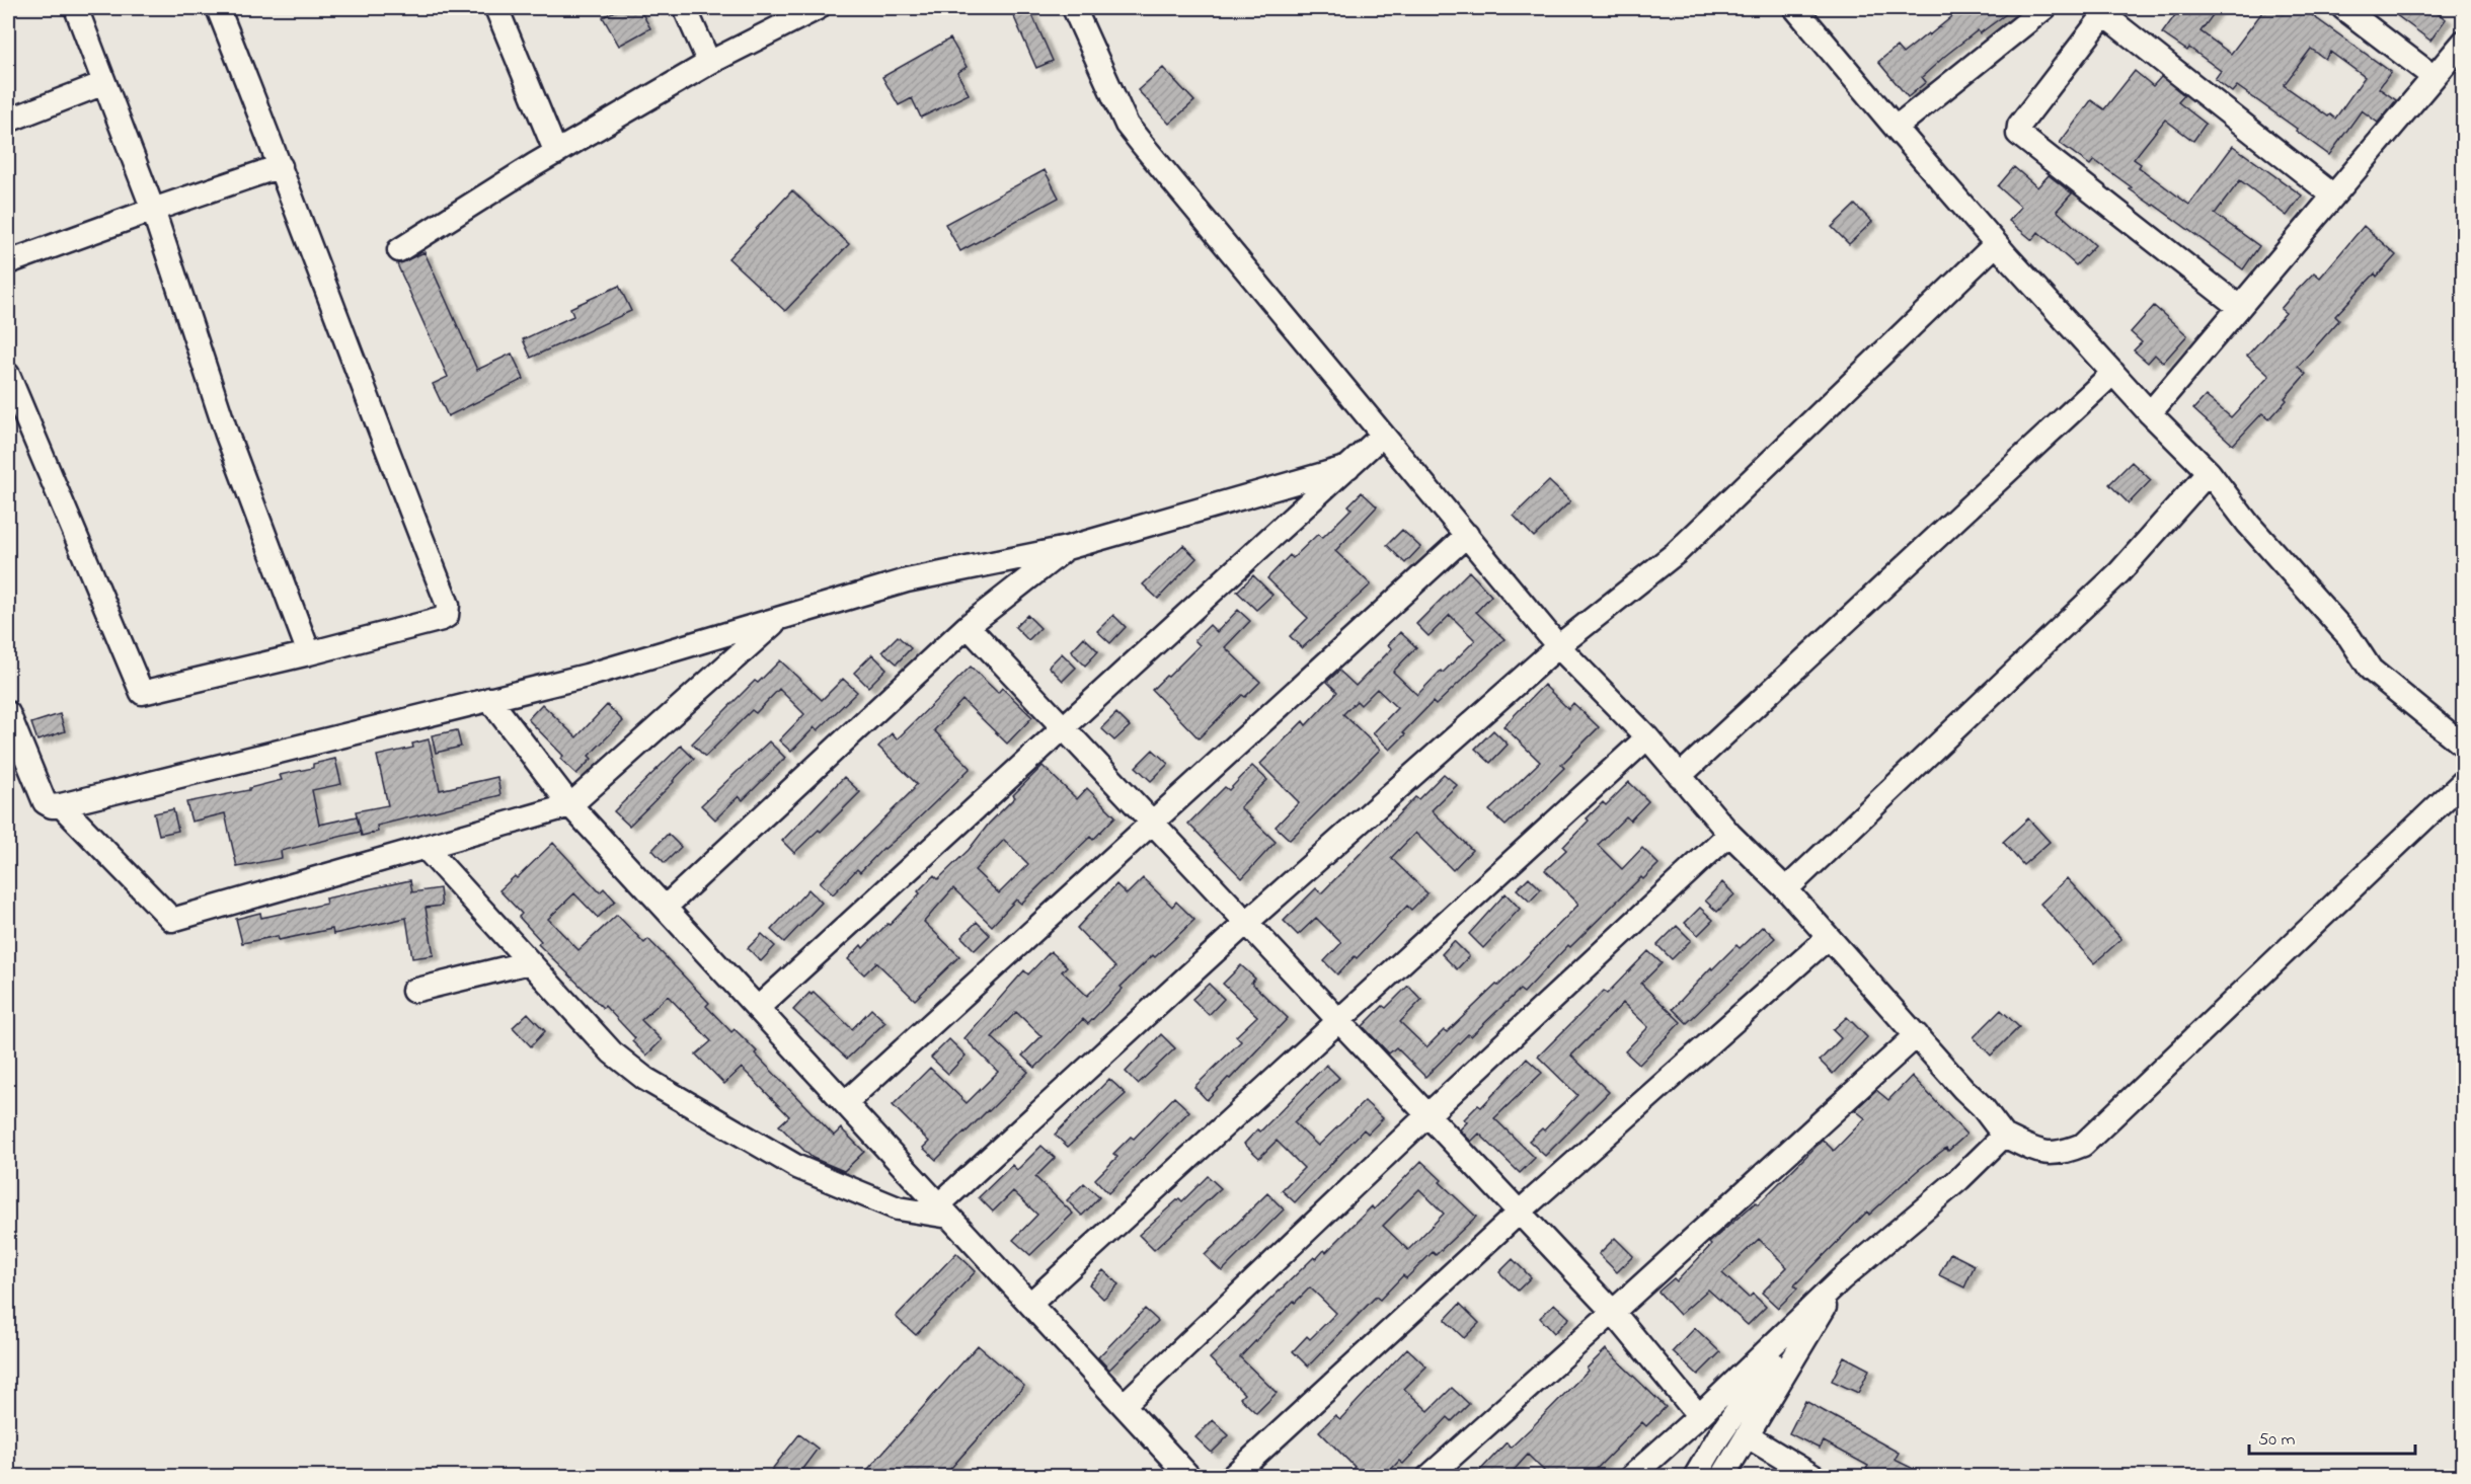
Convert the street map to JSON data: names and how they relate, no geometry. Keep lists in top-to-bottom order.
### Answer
{
  "scale_bar": "50 m"
}
